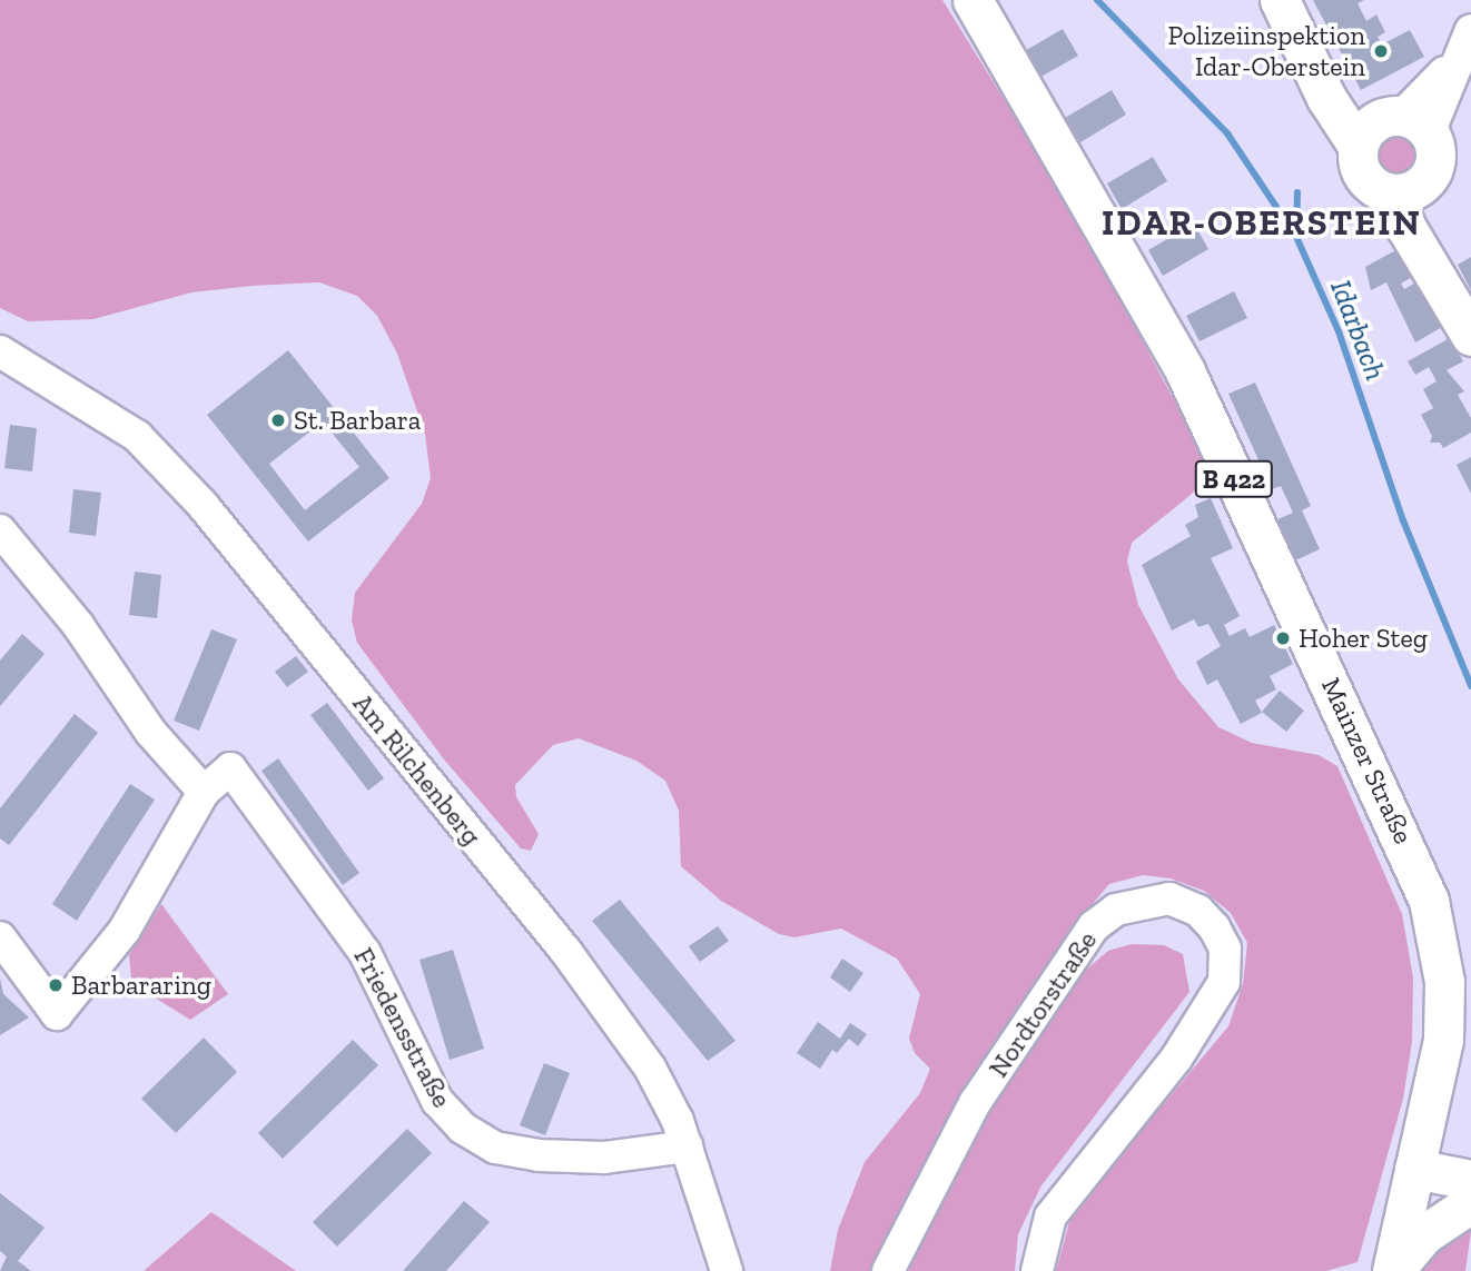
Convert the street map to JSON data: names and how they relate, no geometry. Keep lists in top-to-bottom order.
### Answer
{
  "streets": {
    "main road": ["B 422", "Mainzer Straße"],
    "street": ["Am Rilchenberg", "Nordtorstraße", "Friedensstraße"]
  },
  "crossings": [
    ["Am Rilchenberg", "Friedensstraße"]
  ],
  "districts": ["IDAR-OBERSTEIN"],
  "water": ["Idarbach"],
  "places": [
    "Polizeiinspektion Idar-Oberstein",
    "St. Barbara",
    "Hoher Steg",
    "Barbararing"
  ]
}
